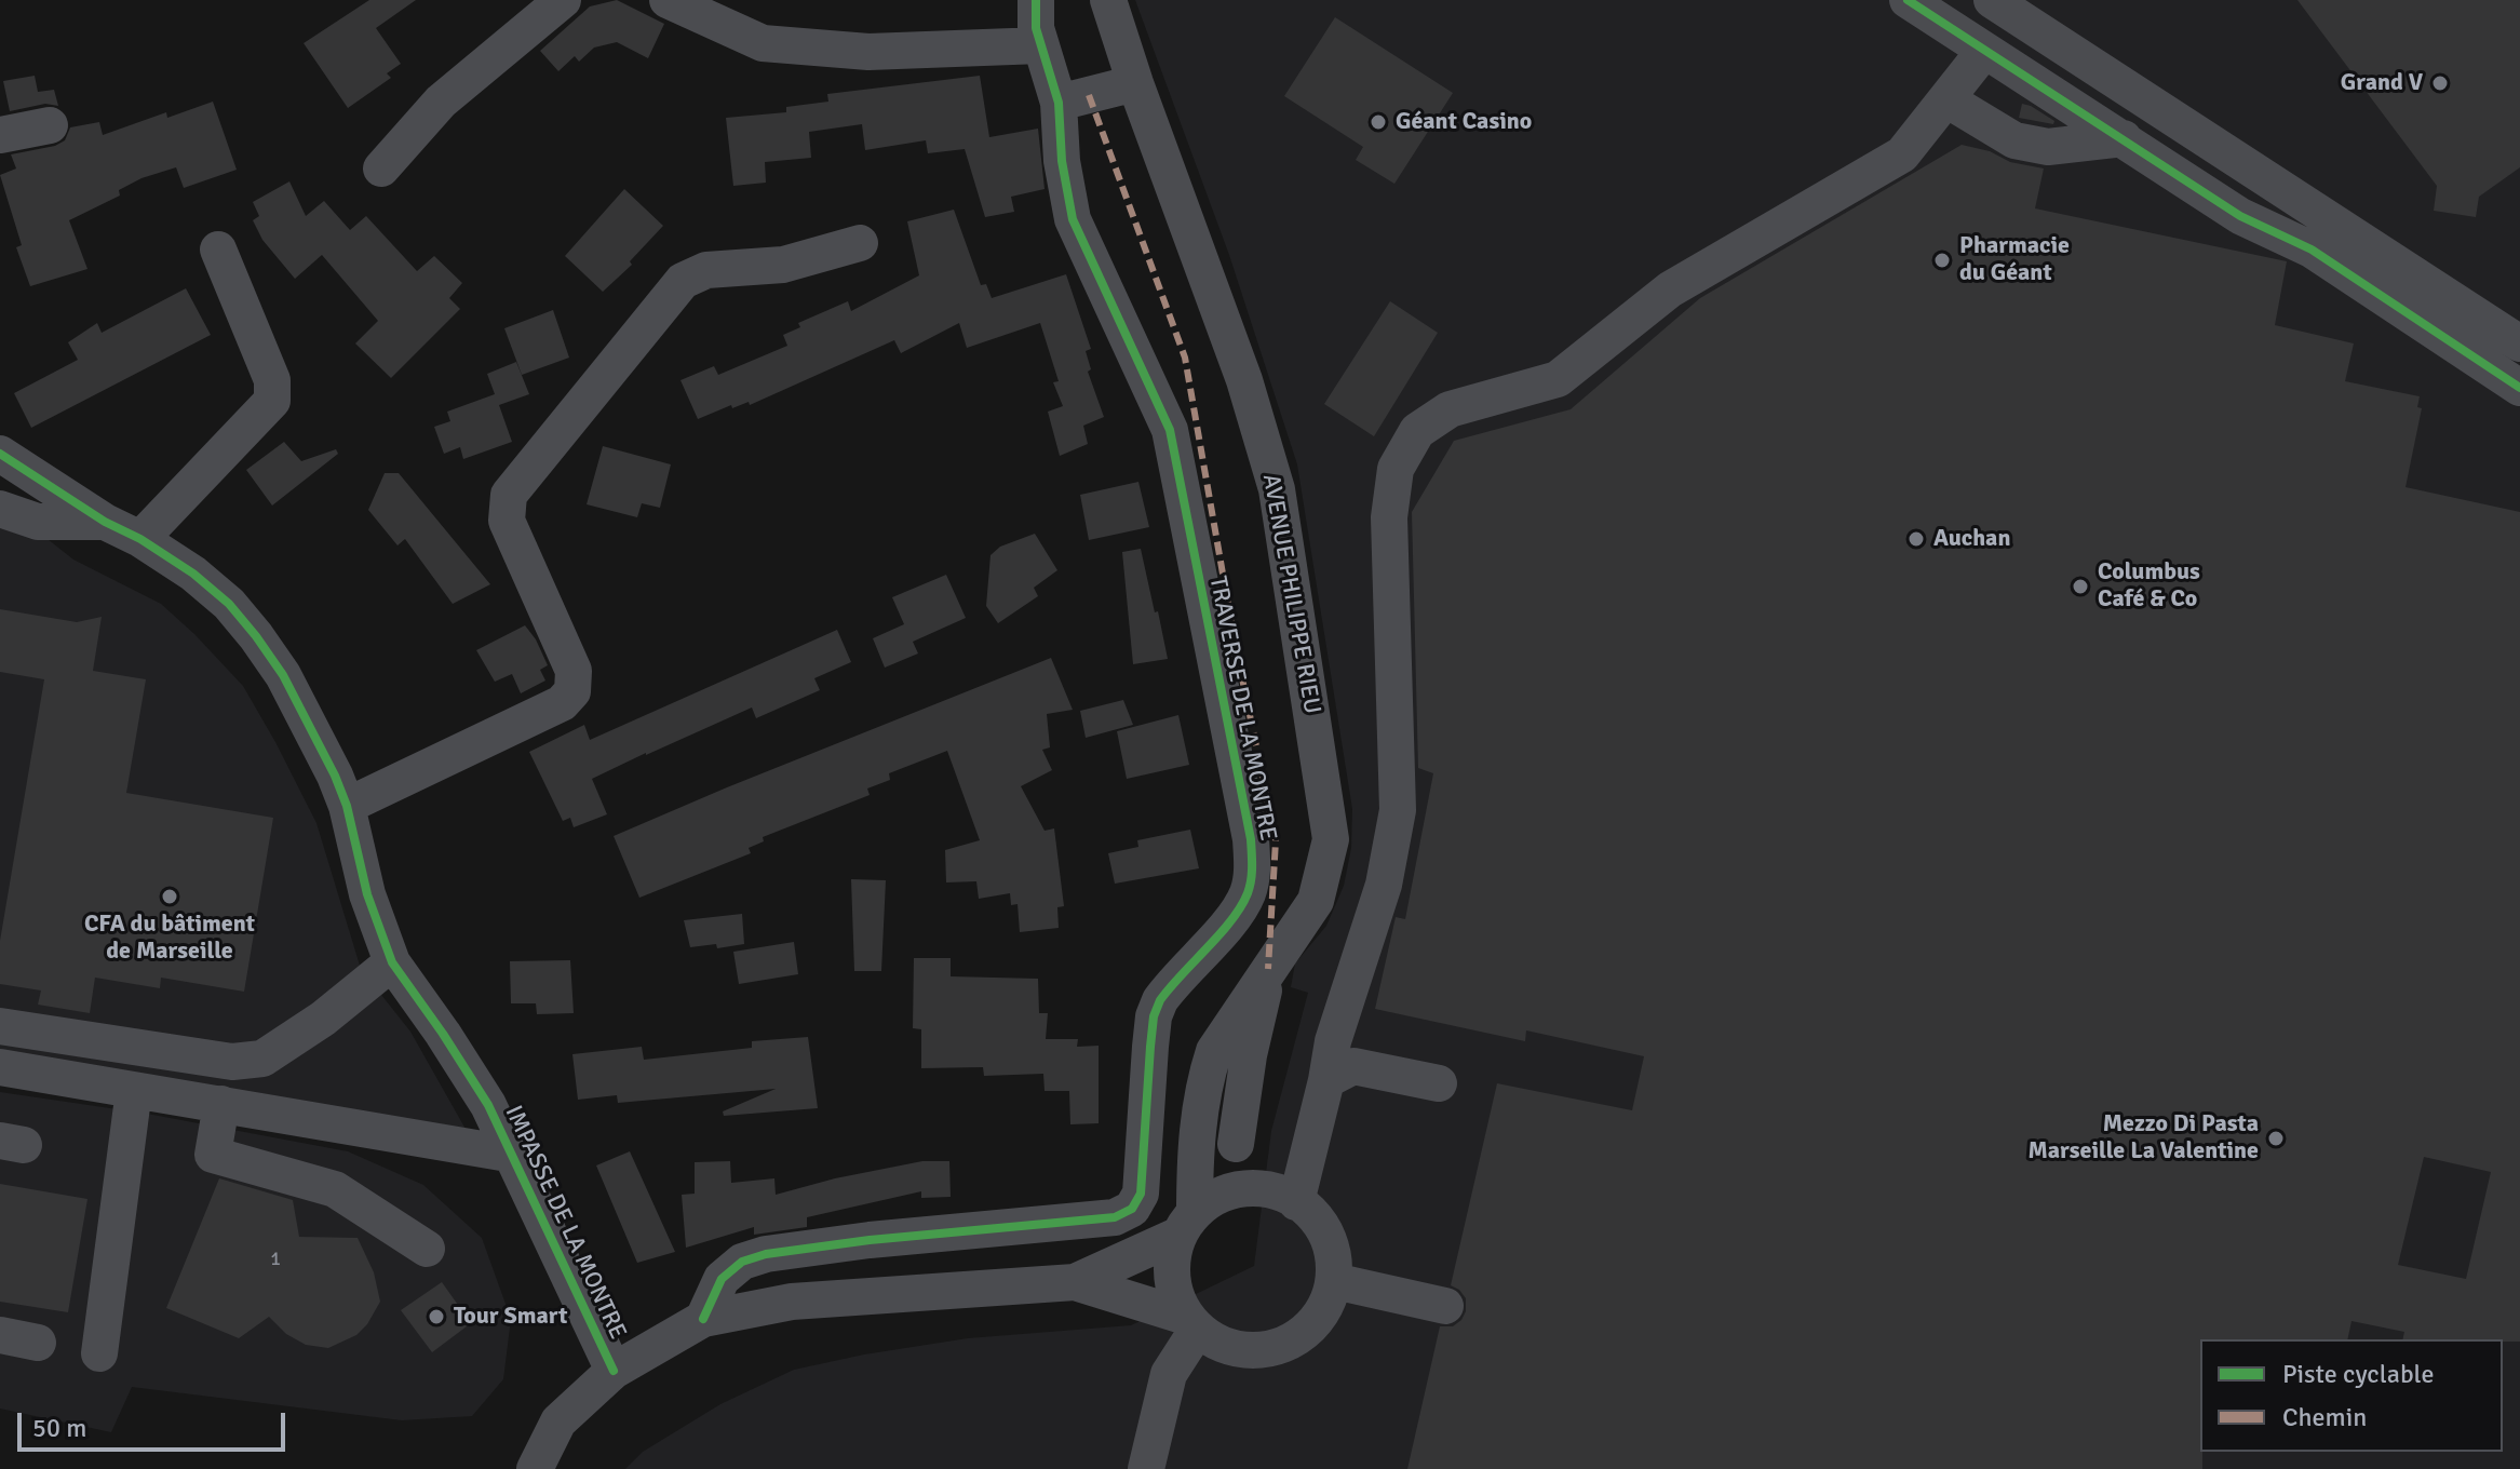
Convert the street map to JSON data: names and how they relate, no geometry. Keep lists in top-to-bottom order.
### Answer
{
  "streets": {
    "street": ["AVENUE PHILIPPE RIEU", "TRAVERSE DE LA MONTRE", "IMPASSE DE LA MONTRE"]
  },
  "places": [
    "Grand V",
    "Géant Casino",
    "Pharmacie du Géant",
    "Auchan",
    "Columbus Café & Co",
    "CFA du bâtiment de Marseille",
    "Mezzo Di Pasta Marseille La Valentine",
    "Tour Smart"
  ],
  "house_numbers": ["1"],
  "legend": ["Piste cyclable", "Chemin"],
  "scale_bar": "50 m"
}
